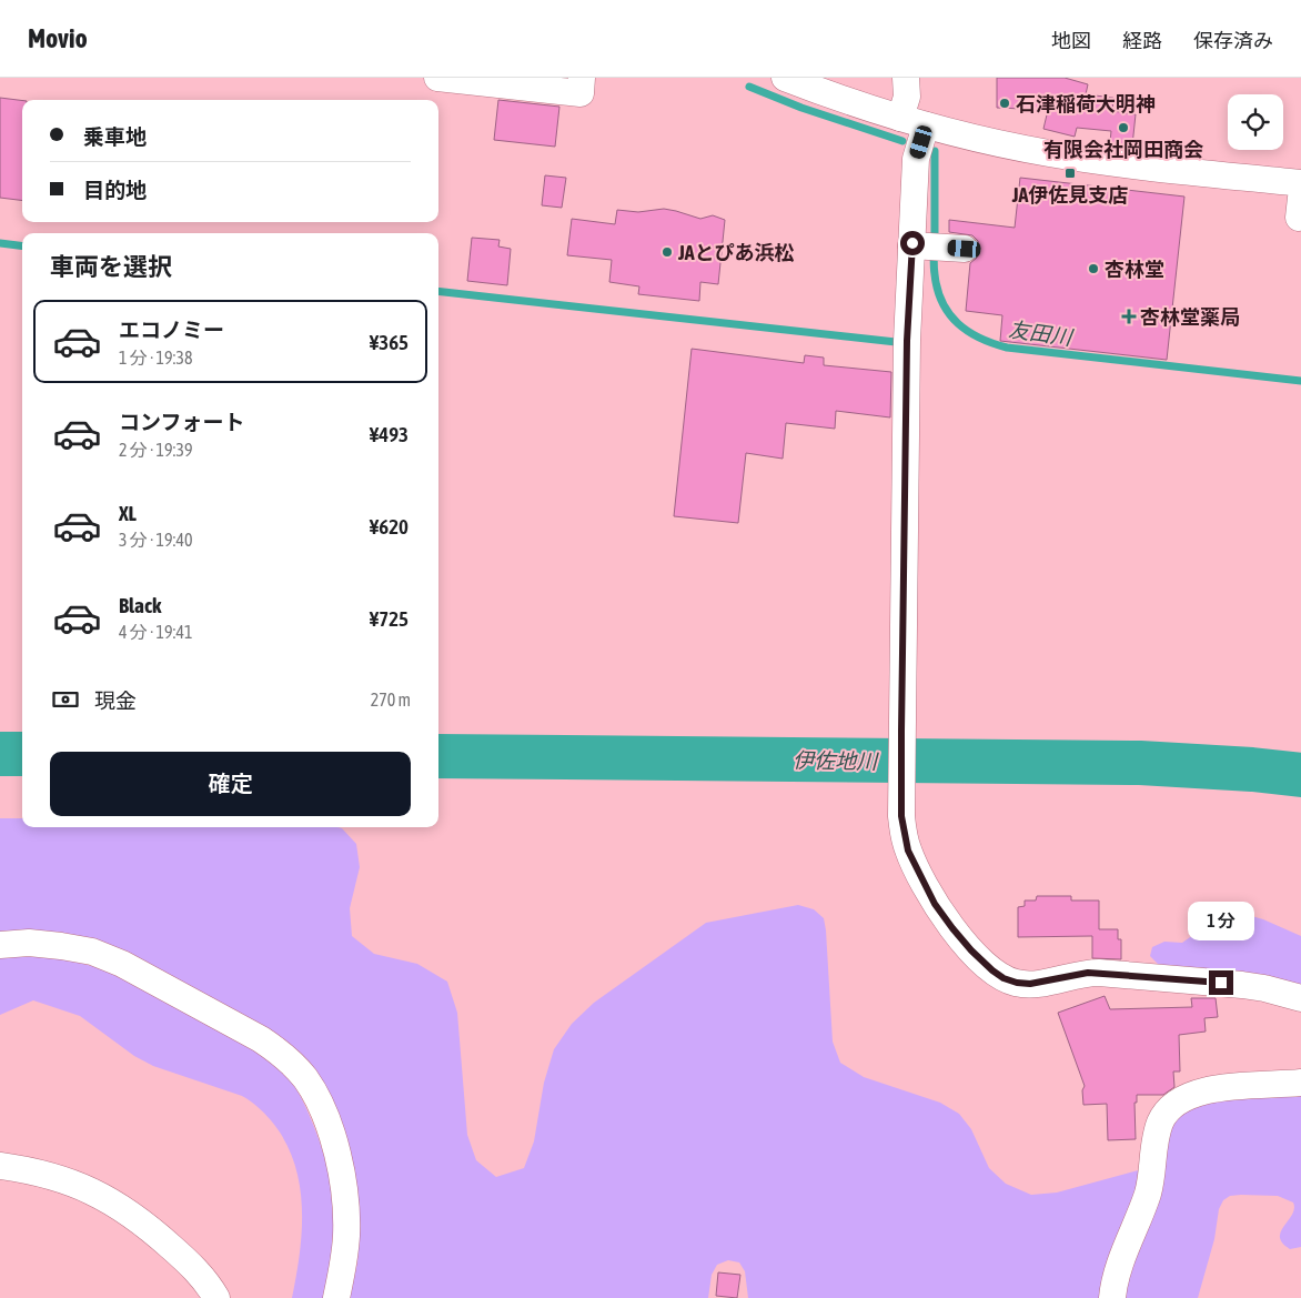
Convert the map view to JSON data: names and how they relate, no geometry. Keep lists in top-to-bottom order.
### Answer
{
  "water": ["友田川", "伊佐地川"],
  "places": {
    "other": [
      "石津稲荷大明神",
      "有限会社岡田商会",
      "JAとぴあ浜松",
      "杏林堂"
    ],
    "transit": ["JA伊佐見支店"],
    "health": ["杏林堂薬局"]
  },
  "page": {
    "header": "Movio",
    "nav": ["地図", "経路", "保存済み"],
    "banner": ["乗車地", "目的地"],
    "heading": "車両を選択",
    "list": [
      {
        "name": "エコノミー",
        "note": "1 分 · 19:38",
        "value": "¥365"
      },
      {
        "name": "コンフォート",
        "note": "2 分 · 19:39",
        "value": "¥493"
      },
      {
        "name": "XL",
        "note": "3 分 · 19:40",
        "value": "¥620"
      },
      {
        "name": "Black",
        "note": "4 分 · 19:41",
        "value": "¥725"
      }
    ],
    "pay": ["現金", "270 m"],
    "buttons": "確定",
    "bubble": "1 分"
  }
}
